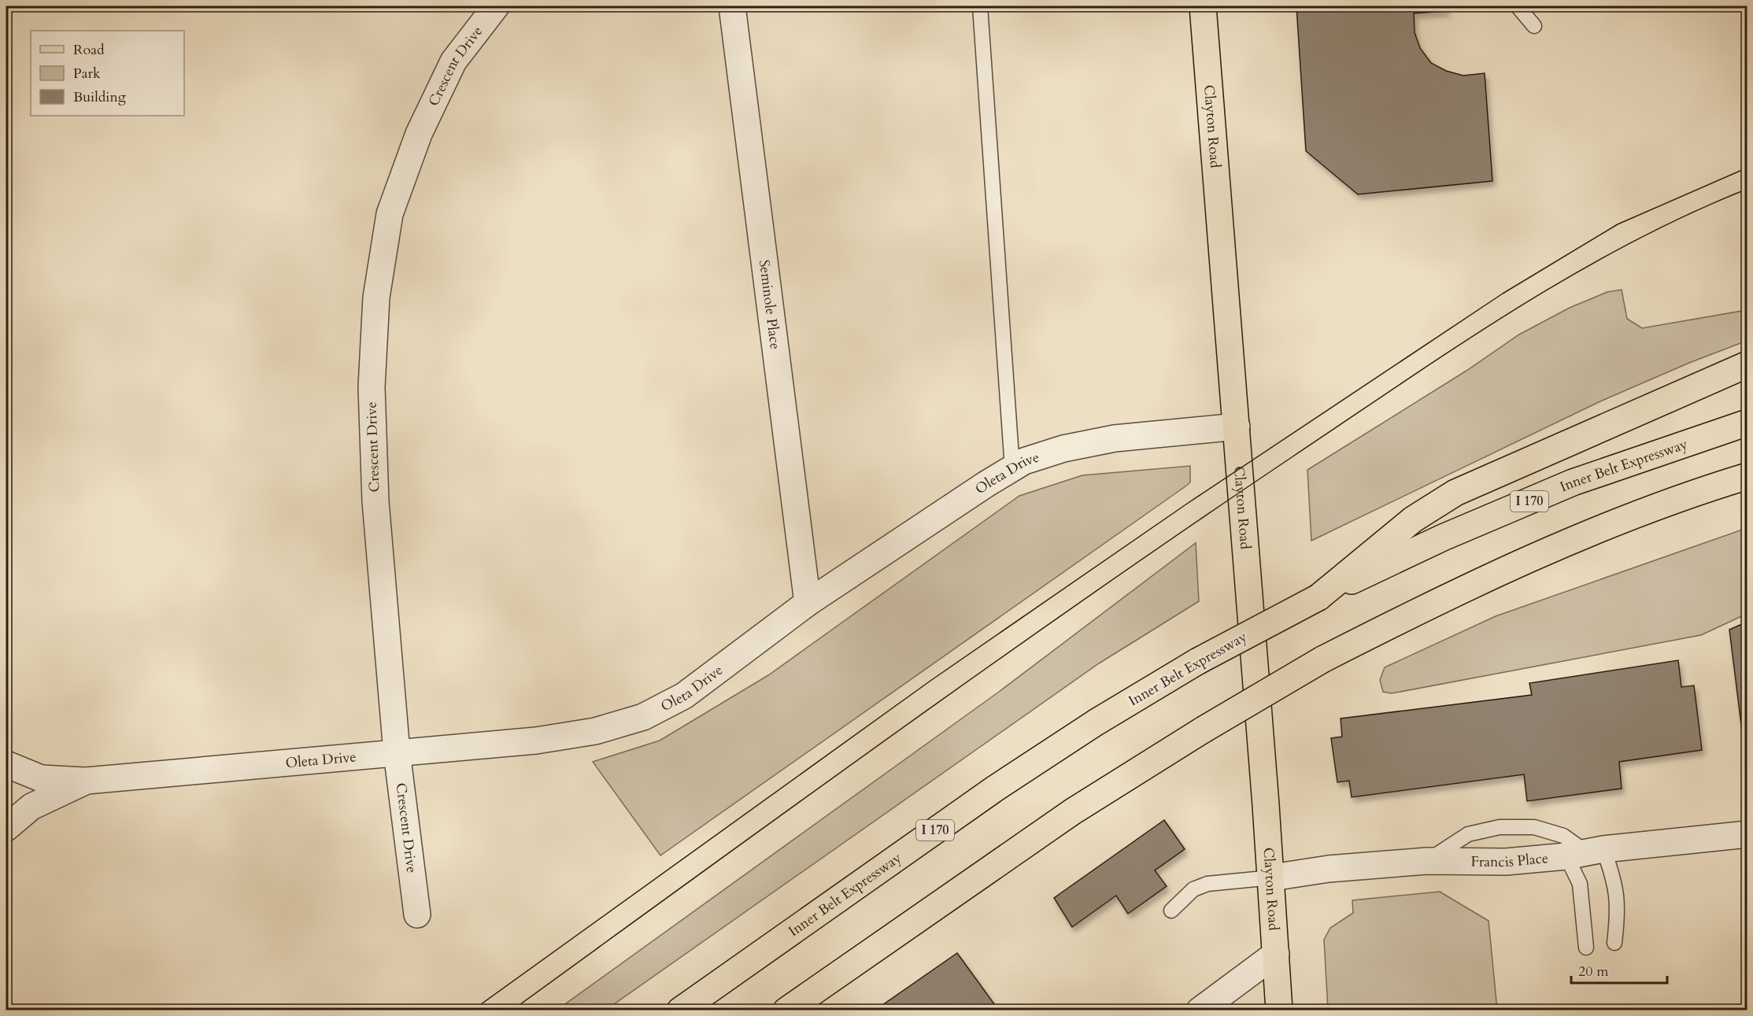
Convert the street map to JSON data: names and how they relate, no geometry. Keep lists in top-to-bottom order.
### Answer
{
  "streets": {
    "main road": ["Clayton Road", "Inner Belt Expressway", "I 170"],
    "street": [
      "Crescent Drive",
      "Seminole Place",
      "Oleta Drive",
      "Francis Place"
    ]
  },
  "crossings": [
    ["Crescent Drive", "Oleta Drive"],
    ["Clayton Road", "Oleta Drive"],
    ["Clayton Road", "Francis Place"],
    ["Seminole Place", "Oleta Drive"]
  ],
  "legend": ["Road", "Park", "Building"],
  "scale_bar": "20 m"
}
